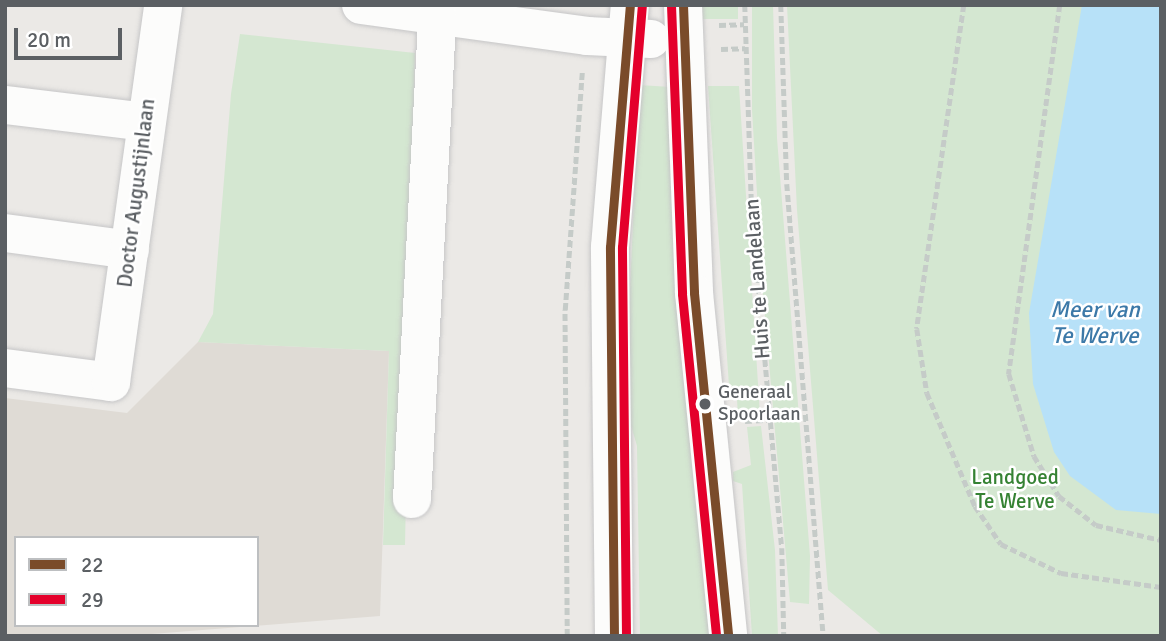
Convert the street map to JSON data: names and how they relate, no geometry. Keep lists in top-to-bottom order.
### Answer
{
  "streets": {
    "street": ["Doctor Augustijnlaan"],
    "path": ["Huis te Landelaan"]
  },
  "water": ["Meer van Te Werve"],
  "parks": ["Landgoed Te Werve"],
  "places": ["Generaal Spoorlaan"],
  "lines": ["transit line 22", "transit line 29"],
  "legend": ["22", "29"],
  "scale_bar": "20 m"
}
